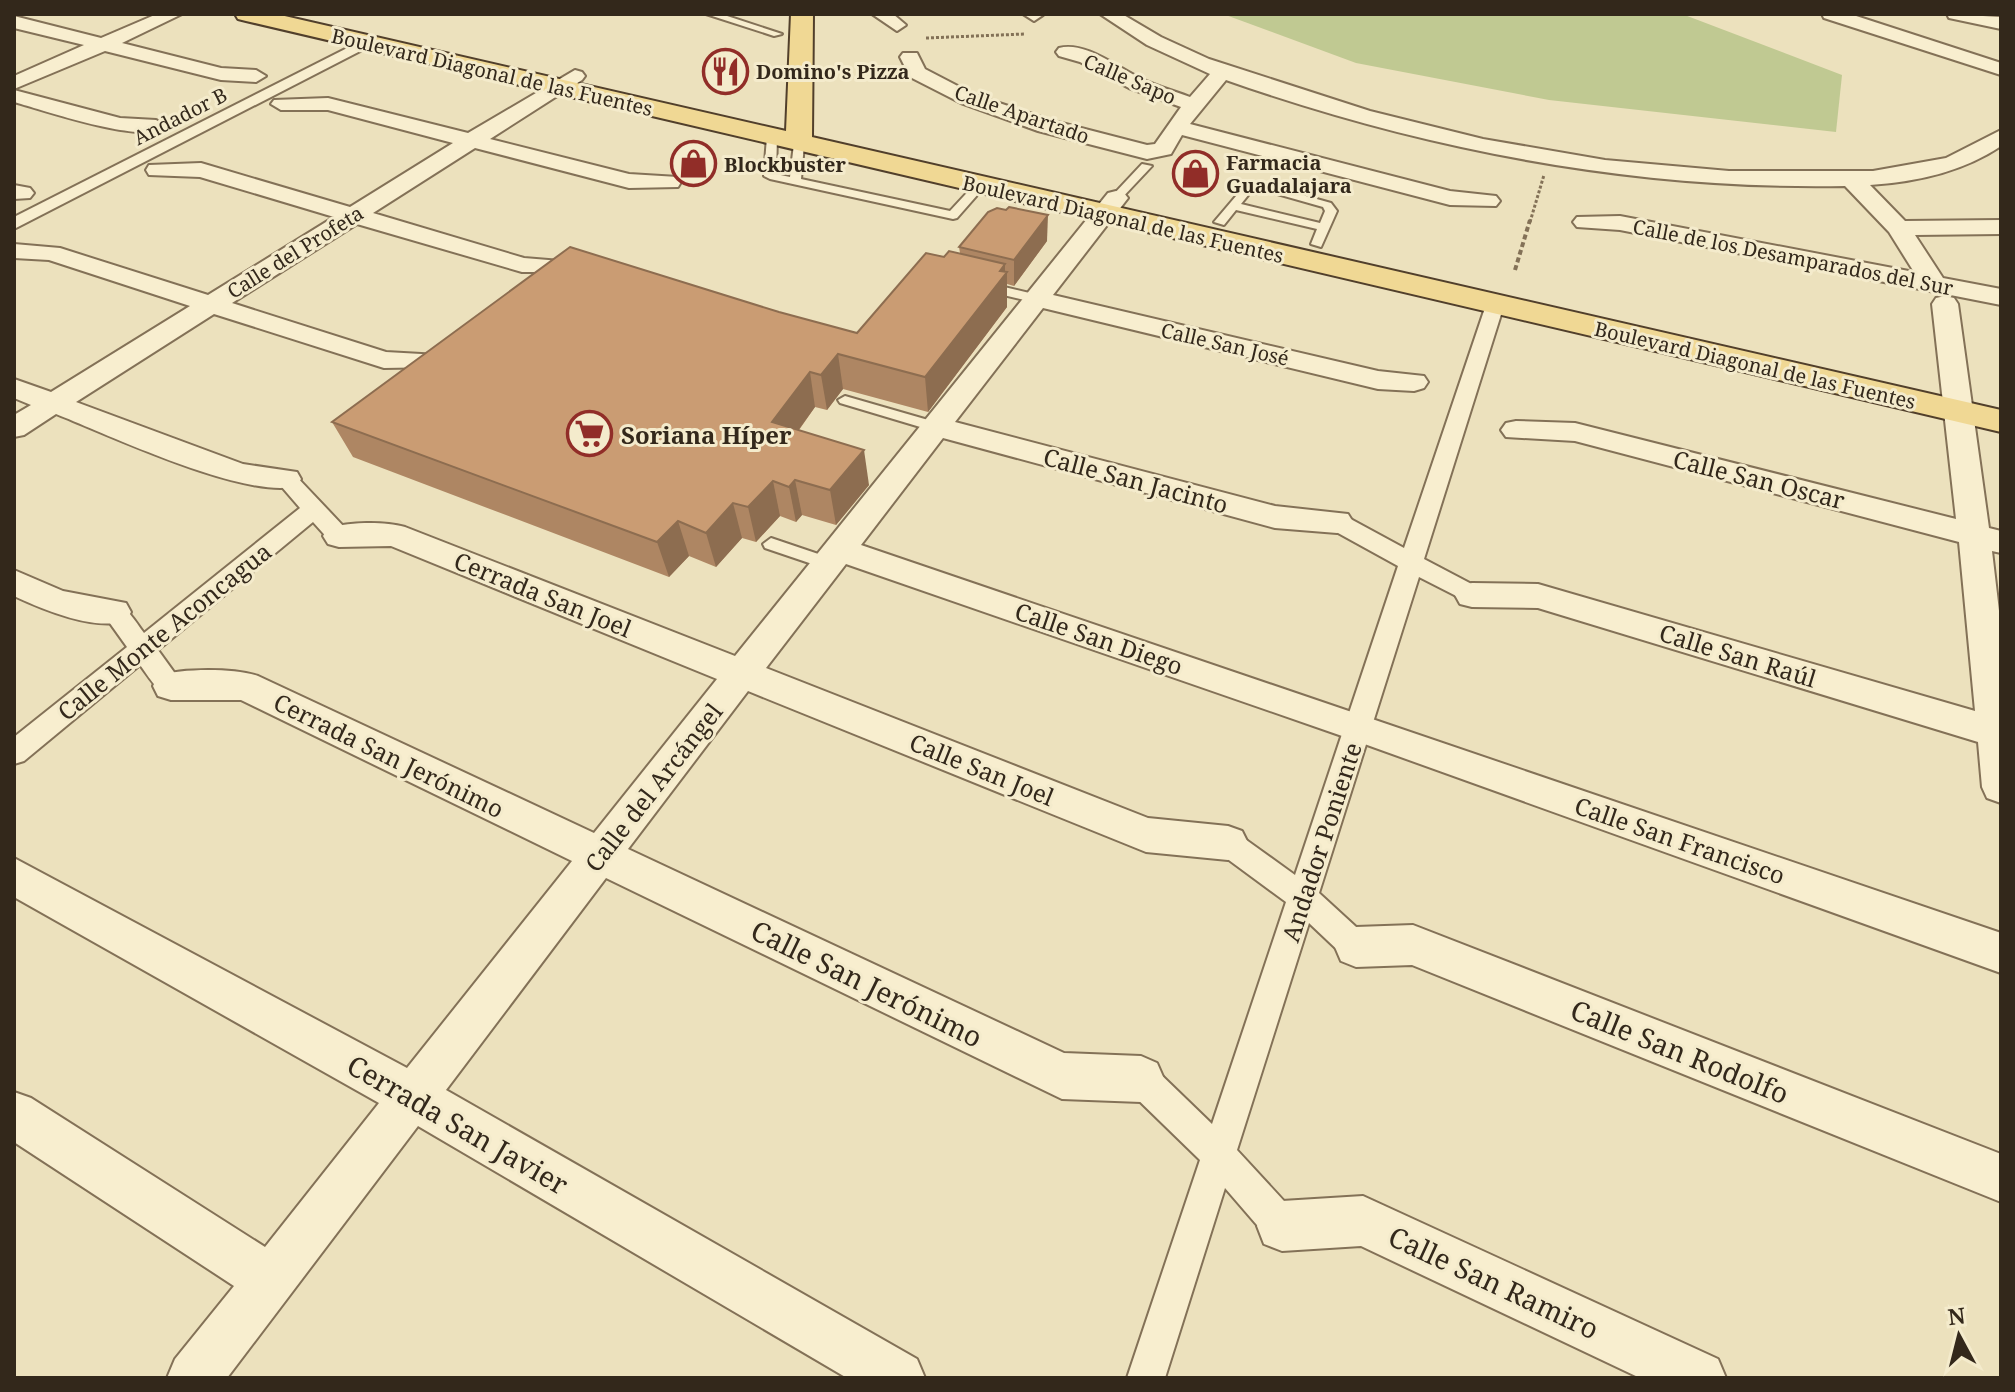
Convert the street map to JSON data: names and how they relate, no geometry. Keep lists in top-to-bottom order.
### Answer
{
  "streets": {
    "main road": ["Boulevard Diagonal de las Fuentes"],
    "street": [
      "Calle Sapo",
      "Calle Apartado",
      "Andador B",
      "Calle del Profeta",
      "Calle de los Desamparados del Sur",
      "Calle San José",
      "Calle San Oscar",
      "Calle San Jacinto",
      "Cerrada San Joel",
      "Calle Monte Aconcagua",
      "Calle San Diego",
      "Calle San Raúl",
      "Cerrada San Jerónimo",
      "Calle San Joel",
      "Calle del Arcángel",
      "Calle San Francisco",
      "Andador Poniente",
      "Calle San Jerónimo",
      "Calle San Rodolfo",
      "Cerrada San Javier",
      "Calle San Ramiro"
    ]
  },
  "crossings": [
    ["Boulevard Diagonal de las Fuentes", "Andador B"],
    ["Boulevard Diagonal de las Fuentes", "Calle del Profeta"],
    ["Boulevard Diagonal de las Fuentes", "Calle del Arcángel"],
    ["Boulevard Diagonal de las Fuentes", "Andador Poniente"],
    ["Calle San José", "Calle del Arcángel"],
    ["Calle San Jacinto", "Calle del Arcángel"],
    ["Cerrada San Joel", "Calle San Joel"],
    ["Cerrada San Joel", "Calle del Arcángel"],
    ["Calle San Diego", "Calle del Arcángel"],
    ["Calle San Diego", "Calle San Francisco"],
    ["Calle San Diego", "Andador Poniente"],
    ["Cerrada San Jerónimo", "Calle del Arcángel"],
    ["Cerrada San Jerónimo", "Calle San Jerónimo"],
    ["Calle San Joel", "Calle del Arcángel"],
    ["Calle del Arcángel", "Calle San Jerónimo"],
    ["Calle del Arcángel", "Cerrada San Javier"],
    ["Calle San Francisco", "Andador Poniente"]
  ],
  "places": {
    "restaurant": ["Domino's Pizza"],
    "shop": ["Blockbuster", "Farmacia Guadalajara"],
    "supermarket": ["Soriana Híper"]
  },
  "north": "top"
}
